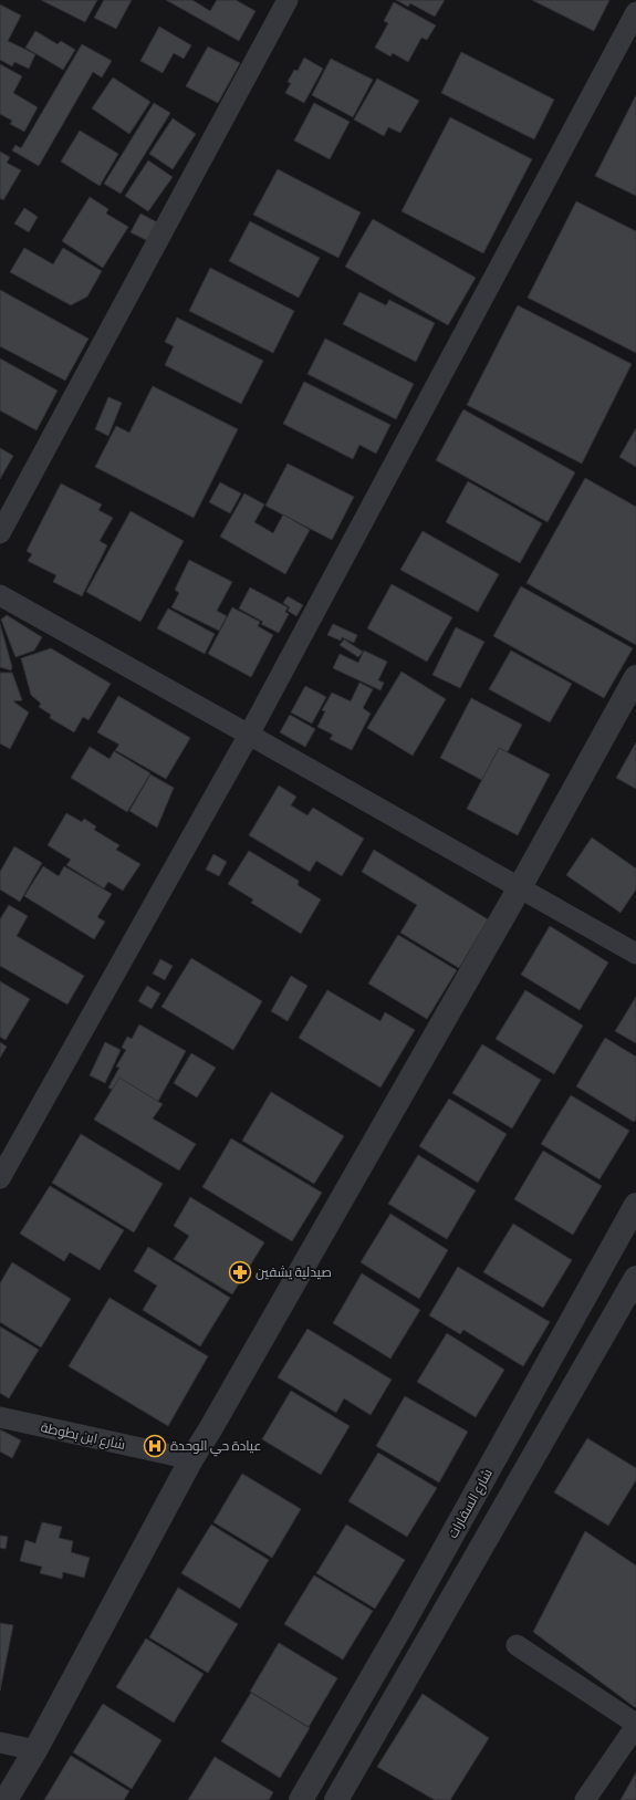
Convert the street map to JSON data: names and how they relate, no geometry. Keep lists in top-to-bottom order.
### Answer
{
  "streets": {
    "street": ["شارع ابن بطوطة", "شارع السفارات"]
  },
  "places": {
    "pharmacy": ["صيدلية يشفين"],
    "hospital": ["عيادة حي الوحدة"]
  }
}
